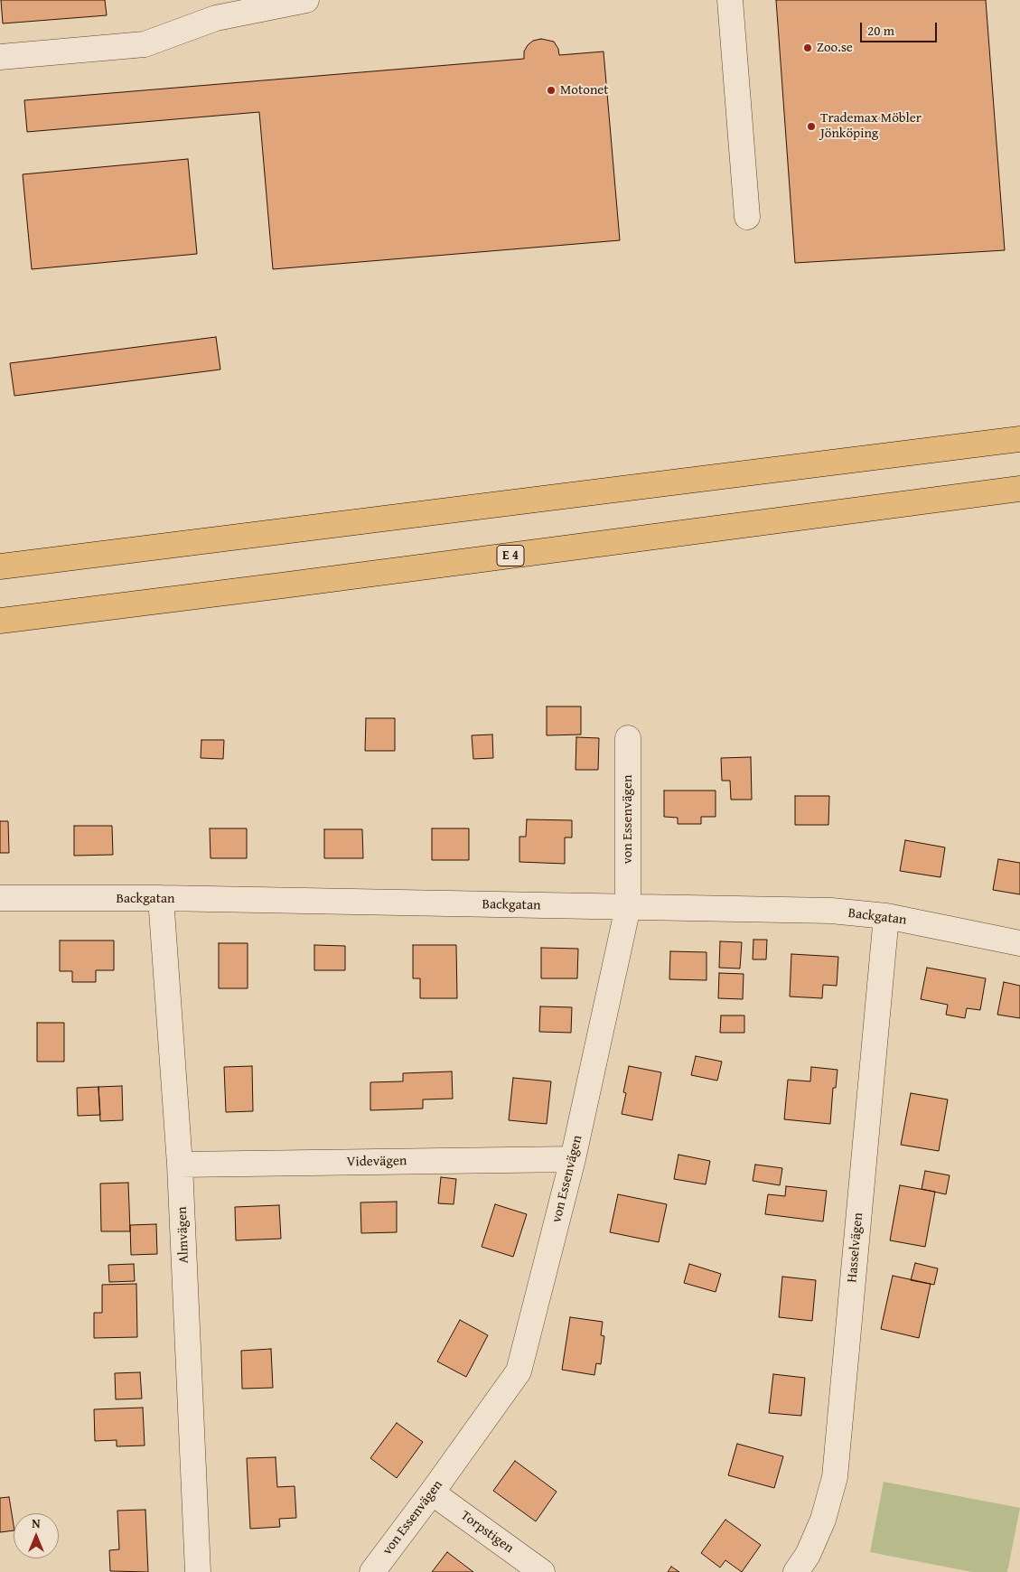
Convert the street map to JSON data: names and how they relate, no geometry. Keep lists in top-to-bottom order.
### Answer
{
  "streets": {
    "highway": ["E 4"],
    "street": [
      "von Essenvägen",
      "Backgatan",
      "Videvägen",
      "Almvägen",
      "Hasselvägen",
      "Torpstigen"
    ]
  },
  "crossings": [
    ["von Essenvägen", "Backgatan"],
    ["von Essenvägen", "Videvägen"],
    ["von Essenvägen", "Torpstigen"],
    ["Backgatan", "Almvägen"],
    ["Backgatan", "Hasselvägen"],
    ["Videvägen", "Almvägen"]
  ],
  "places": ["Zoo.se", "Motonet", "Trademax Möbler Jönköping"],
  "scale_bar": "20 m",
  "north": "top"
}
